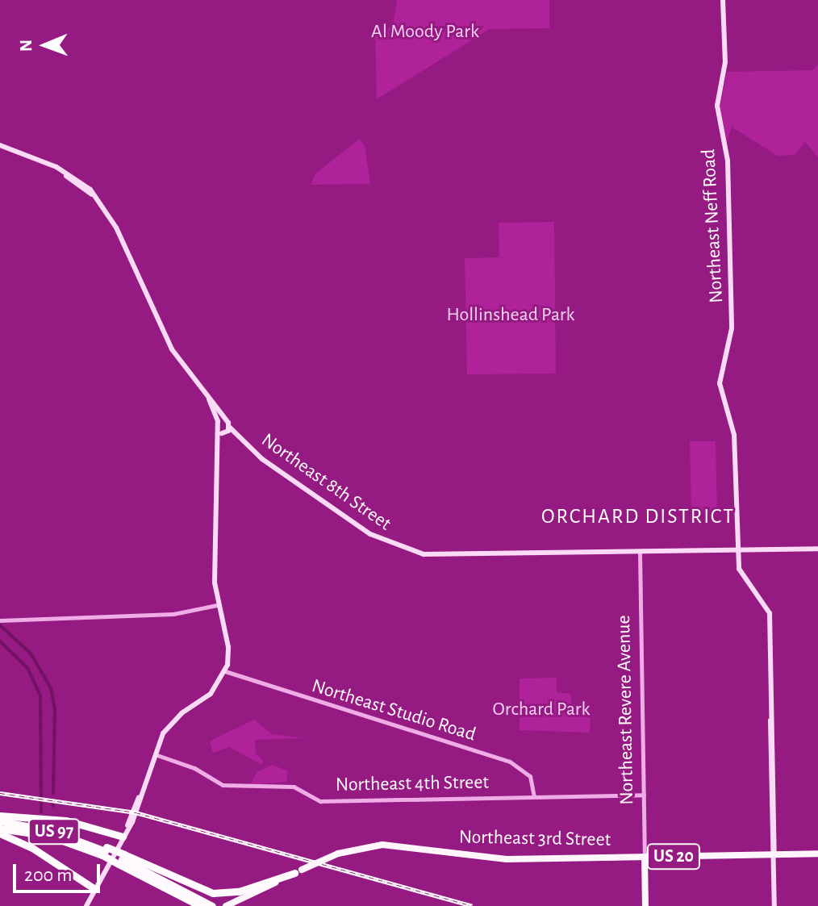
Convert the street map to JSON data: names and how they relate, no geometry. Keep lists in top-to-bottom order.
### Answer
{
  "streets": {
    "highway": ["US 97"],
    "main road": [
      "Northeast Neff Road",
      "Northeast 8th Street",
      "Northeast Revere Avenue",
      "Northeast 3rd Street",
      "US 20"
    ],
    "street": ["Northeast Studio Road", "Northeast 4th Street"]
  },
  "crossings": [
    ["Northeast Neff Road", "Northeast 8th Street"],
    ["Northeast Neff Road", "Northeast 3rd Street"],
    ["Northeast 8th Street", "Northeast Revere Avenue"],
    ["Northeast Revere Avenue", "Northeast 4th Street"],
    ["Northeast Revere Avenue", "Northeast 3rd Street"],
    ["Northeast Studio Road", "Northeast 4th Street"]
  ],
  "districts": ["ORCHARD DISTRICT"],
  "parks": ["Al Moody Park", "Hollinshead Park", "Orchard Park"],
  "scale_bar": "200 m",
  "north": "left"
}
